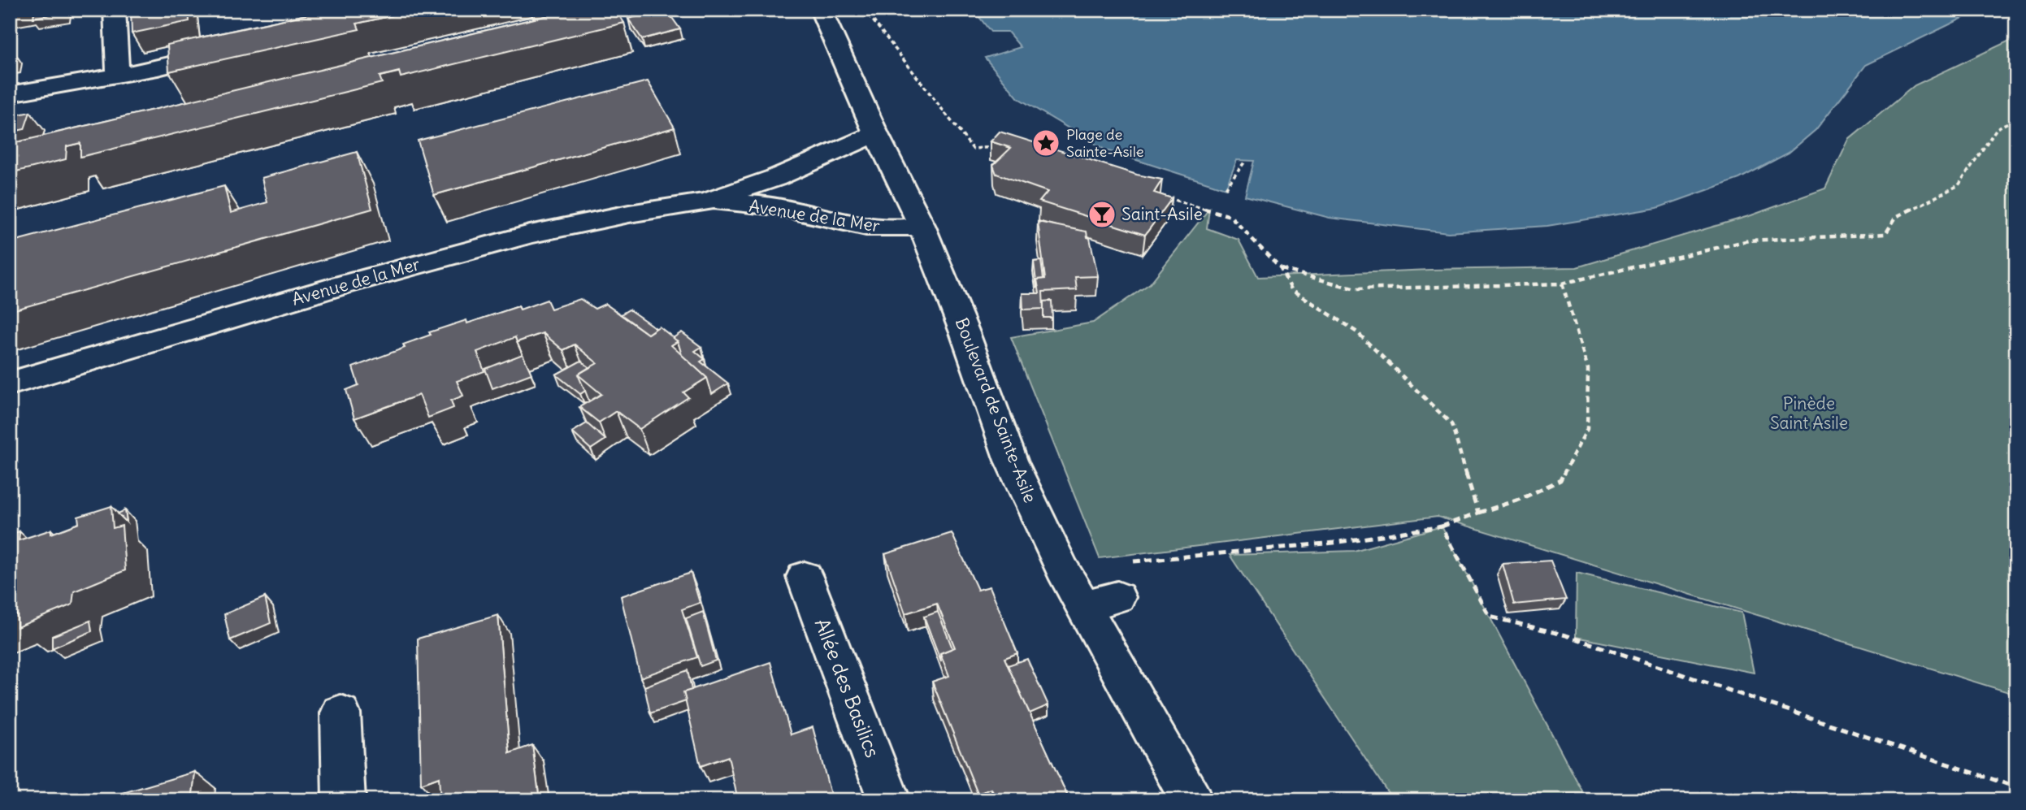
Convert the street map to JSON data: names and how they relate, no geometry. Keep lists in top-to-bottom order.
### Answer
{
  "streets": {
    "street": ["Avenue de la Mer", "Boulevard de Sainte-Asile", "Allée des Basilics"]
  },
  "crossings": [
    ["Avenue de la Mer", "Boulevard de Sainte-Asile"]
  ],
  "parks": ["Pinède Saint Asile"],
  "places": {
    "place": ["Plage de Sainte-Asile"],
    "bar": ["Saint-Asile"]
  }
}
